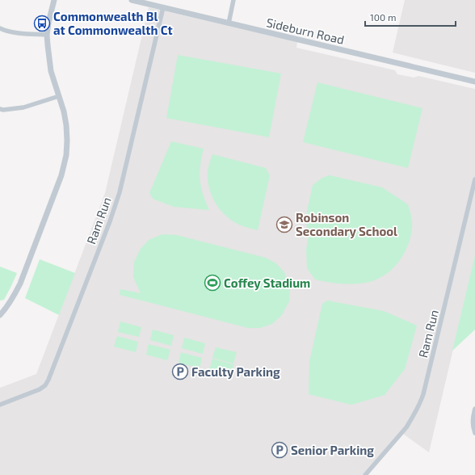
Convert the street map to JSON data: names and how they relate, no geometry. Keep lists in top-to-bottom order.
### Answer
{
  "streets": {
    "street": ["Sideburn Road", "Ram Run"]
  },
  "crossings": [
    ["Sideburn Road", "Ram Run"]
  ],
  "places": {
    "bus stop": ["Commonwealth Bl at Commonwealth Ct"],
    "school or university": ["Robinson Secondary School"],
    "sports": ["Coffey Stadium"],
    "parking": ["Faculty Parking", "Senior Parking"]
  },
  "scale_bar": "100 m"
}
